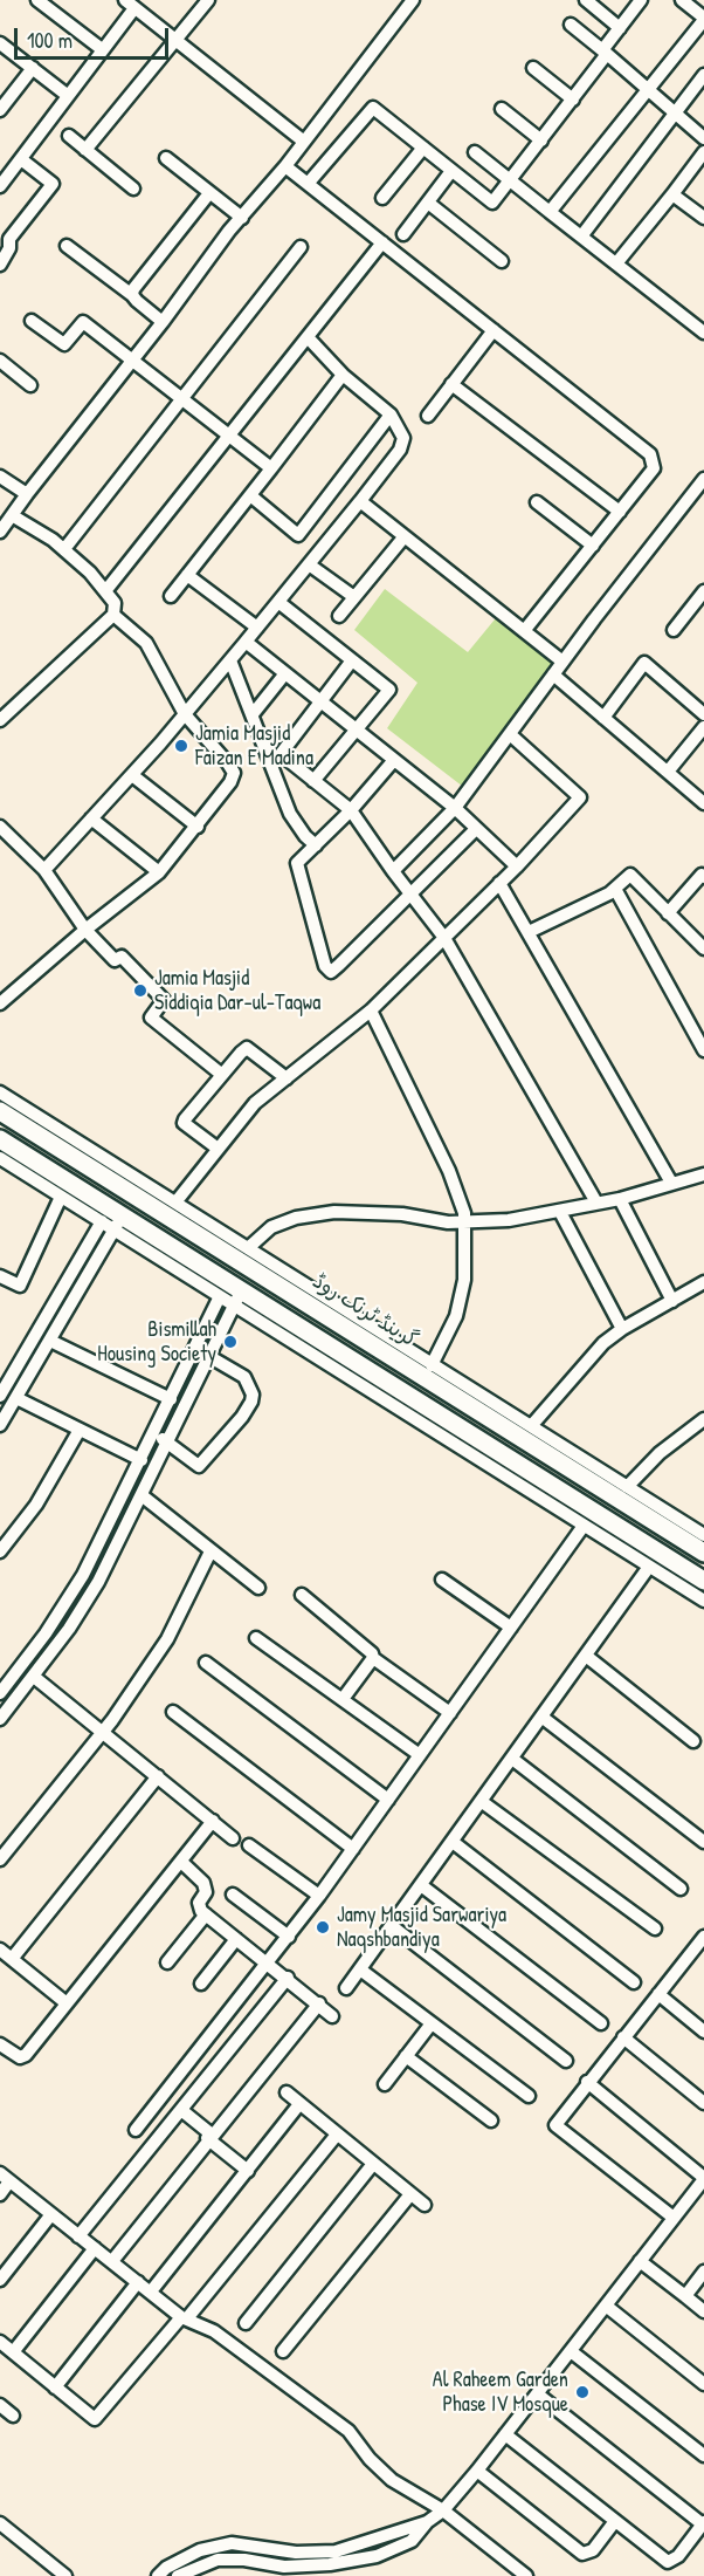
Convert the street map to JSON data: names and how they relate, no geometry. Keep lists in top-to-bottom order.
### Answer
{
  "streets": {
    "highway": ["گرینڈ ٹرنک روڈ"]
  },
  "places": [
    "Jamia Masjid Faizan E Madina",
    "Jamia Masjid Siddiqia Dar-ul-Taqwa",
    "Bismillah Housing Society",
    "Jamy Masjid Sarwariya Naqshbandiya",
    "Al Raheem Garden Phase IV Mosque"
  ],
  "scale_bar": "100 m"
}
